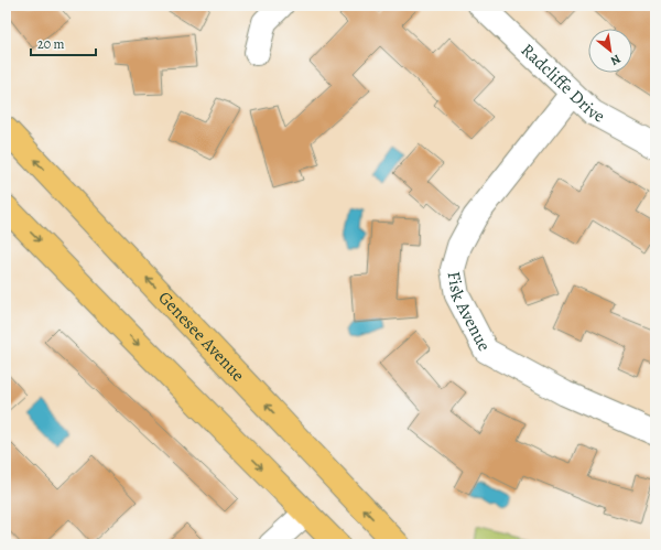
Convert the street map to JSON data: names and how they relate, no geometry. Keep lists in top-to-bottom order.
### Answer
{
  "streets": {
    "main road": ["Genesee Avenue"],
    "street": ["Radcliffe Drive", "Fisk Avenue"]
  },
  "crossings": [
    ["Radcliffe Drive", "Fisk Avenue"]
  ],
  "scale_bar": "20 m",
  "north": "bottom right"
}
